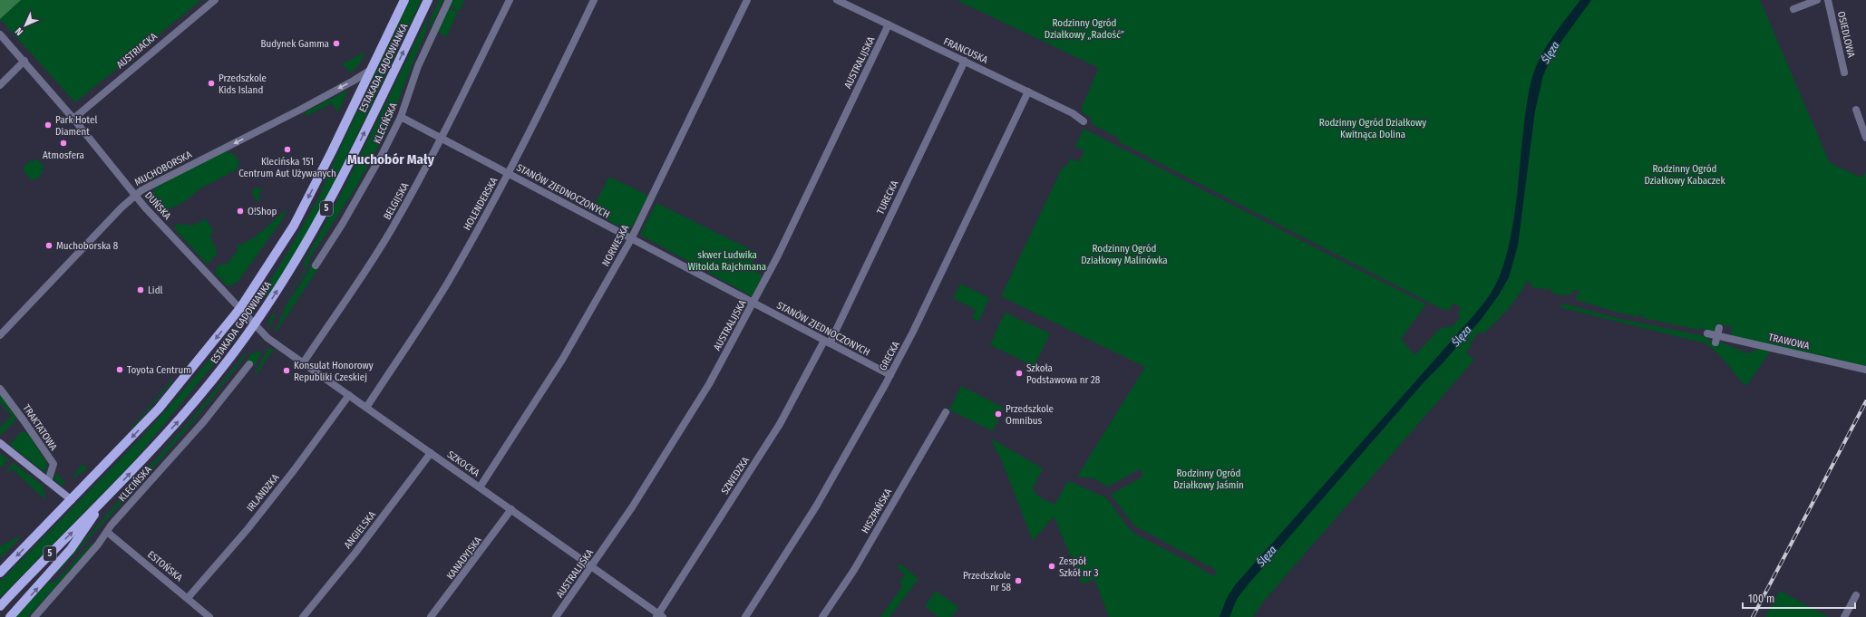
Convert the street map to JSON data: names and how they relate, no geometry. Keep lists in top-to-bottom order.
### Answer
{
  "streets": {
    "main road": ["ESTAKADA GĄDOWIANKA", "5"],
    "street": [
      "OSIEDLOWA",
      "AUSTRIACKA",
      "FRANCUSKA",
      "AUSTRALIJSKA",
      "KLECIŃSKA",
      "MUCHOBORSKA",
      "STANÓW ZJEDNOCZONYCH",
      "TURECKA",
      "BELGIJSKA",
      "HOLENDERSKA",
      "DUŃSKA",
      "NORWESKA",
      "TRAWOWA",
      "GRECKA",
      "TRAKTATOWA",
      "SZKOCKA",
      "SZWEDZKA",
      "IRLANDZKA",
      "HISZPAŃSKA",
      "ANGIELSKA",
      "KANADYJSKA",
      "ESTOŃSKA"
    ]
  },
  "crossings": [
    ["AUSTRIACKA", "DUŃSKA"],
    ["FRANCUSKA", "AUSTRALIJSKA"],
    ["FRANCUSKA", "TURECKA"],
    ["FRANCUSKA", "GRECKA"],
    ["AUSTRALIJSKA", "STANÓW ZJEDNOCZONYCH"],
    ["AUSTRALIJSKA", "SZKOCKA"],
    ["ESTAKADA GĄDOWIANKA", "MUCHOBORSKA"],
    ["ESTAKADA GĄDOWIANKA", "DUŃSKA"],
    ["ESTAKADA GĄDOWIANKA", "SZKOCKA"],
    ["KLECIŃSKA", "STANÓW ZJEDNOCZONYCH"],
    ["KLECIŃSKA", "ESTOŃSKA"],
    ["MUCHOBORSKA", "DUŃSKA"],
    ["STANÓW ZJEDNOCZONYCH", "TURECKA"],
    ["STANÓW ZJEDNOCZONYCH", "BELGIJSKA"],
    ["STANÓW ZJEDNOCZONYCH", "HOLENDERSKA"],
    ["STANÓW ZJEDNOCZONYCH", "NORWESKA"],
    ["STANÓW ZJEDNOCZONYCH", "GRECKA"],
    ["STANÓW ZJEDNOCZONYCH", "SZWEDZKA"],
    ["TURECKA", "SZWEDZKA"],
    ["BELGIJSKA", "SZKOCKA"],
    ["HOLENDERSKA", "SZKOCKA"],
    ["DUŃSKA", "SZKOCKA"],
    ["NORWESKA", "SZKOCKA"],
    ["SZKOCKA", "SZWEDZKA"],
    ["SZKOCKA", "IRLANDZKA"],
    ["SZKOCKA", "ANGIELSKA"],
    ["SZKOCKA", "KANADYJSKA"],
    ["IRLANDZKA", "ESTOŃSKA"]
  ],
  "one_way": ["MUCHOBORSKA"],
  "districts": ["Muchobór Mały"],
  "water": ["Ślęza"],
  "parks": [
    "Rodzinny Ogród Działkowy „Radość”",
    "Rodzinny Ogród Działkowy Kwitnąca Dolina",
    "Rodzinny Ogród Działkowy Kabaczek",
    "Rodzinny Ogród Działkowy Malinówka",
    "skwer Ludwika Witolda Rajchmana",
    "Rodzinny Ogród Działkowy Jaśmin"
  ],
  "places": [
    "Budynek Gamma",
    "Przedszkole Kids Island",
    "Park Hotel Diament",
    "Atmosfera",
    "Klecińska 151 Centrum Aut Używanych",
    "O!Shop",
    "Muchoborska 8",
    "Lidl",
    "Toyota Centrum",
    "Konsulat Honorowy Republiki Czeskiej",
    "Szkoła Podstawowa nr 28",
    "Przedszkole Omnibus",
    "Zespół Szkół nr 3",
    "Przedszkole nr 58"
  ],
  "scale_bar": "100 m",
  "north": "bottom left"
}
